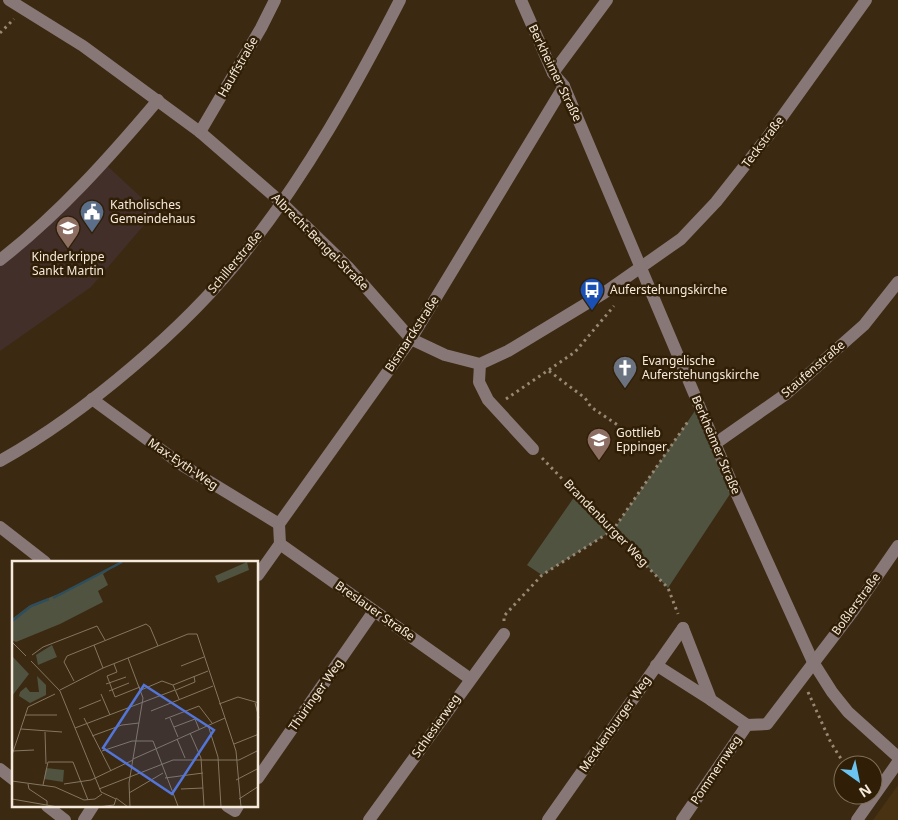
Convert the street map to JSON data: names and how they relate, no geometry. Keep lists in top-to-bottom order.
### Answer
{
  "streets": {
    "street": [
      "Hauffstraße",
      "Berkheimer Straße",
      "Teckstraße",
      "Albrecht-Bengel-Straße",
      "Schillerstraße",
      "Bismarckstraße",
      "Staufenstraße",
      "Max-Eyth-Weg",
      "Boßlerstraße",
      "Breslauer Straße",
      "Thüringer Weg",
      "Mecklenburger Weg",
      "Schlesierweg",
      "Pommernweg"
    ],
    "path": ["Brandenburger Weg"]
  },
  "crossings": [
    ["Hauffstraße", "Albrecht-Bengel-Straße"],
    ["Berkheimer Straße", "Teckstraße"],
    ["Berkheimer Straße", "Bismarckstraße"],
    ["Berkheimer Straße", "Staufenstraße"],
    ["Berkheimer Straße", "Boßlerstraße"],
    ["Berkheimer Straße", "Pommernweg"],
    ["Albrecht-Bengel-Straße", "Schillerstraße"],
    ["Albrecht-Bengel-Straße", "Bismarckstraße"],
    ["Schillerstraße", "Max-Eyth-Weg"],
    ["Bismarckstraße", "Max-Eyth-Weg"],
    ["Brandenburger Weg", "Mecklenburger Weg"],
    ["Boßlerstraße", "Pommernweg"],
    ["Breslauer Straße", "Thüringer Weg"],
    ["Breslauer Straße", "Schlesierweg"]
  ],
  "places": {
    "public building": ["Katholisches Gemeindehaus"],
    "school or university": ["Kinderkrippe Sankt Martin", "Gottlieb Eppinger"],
    "bus stop": ["Auferstehungskirche"],
    "church": ["Evangelische Auferstehungskirche"]
  },
  "north": "bottom right"
}
